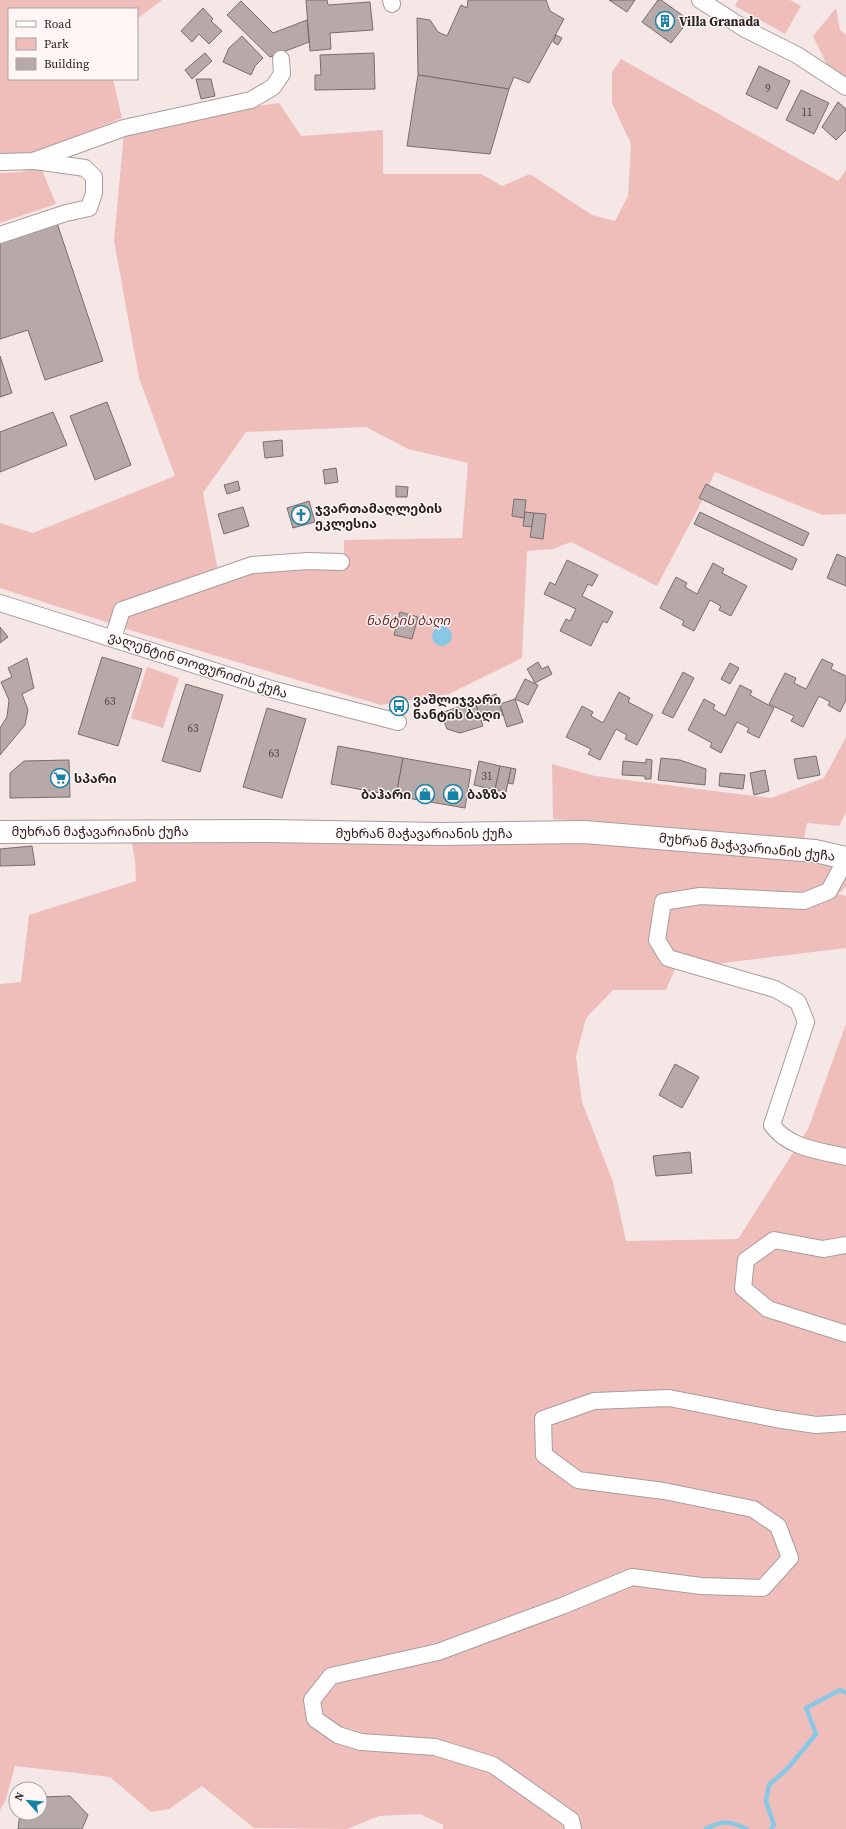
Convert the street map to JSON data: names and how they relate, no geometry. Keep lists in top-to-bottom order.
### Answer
{
  "streets": {
    "main road": ["მუხრან მაჭავარიანის ქუჩა"],
    "street": ["ვალენტინ თოფურიძის ქუჩა"]
  },
  "parks": ["ნანტის ბაღი"],
  "places": {
    "building": ["Villa Granada"],
    "church": ["ჯვართამაღლების ეკლესია"],
    "bus stop": ["ვაშლიჯვარი ნანტის ბაღი"],
    "supermarket": ["სპარი"],
    "shop": ["ბაჰარი", "ბაზზა"]
  },
  "house_numbers": [
    "9",
    "11",
    "63",
    "63",
    "63",
    "31"
  ],
  "legend": ["Road", "Park", "Building"],
  "north": "top left"
}
